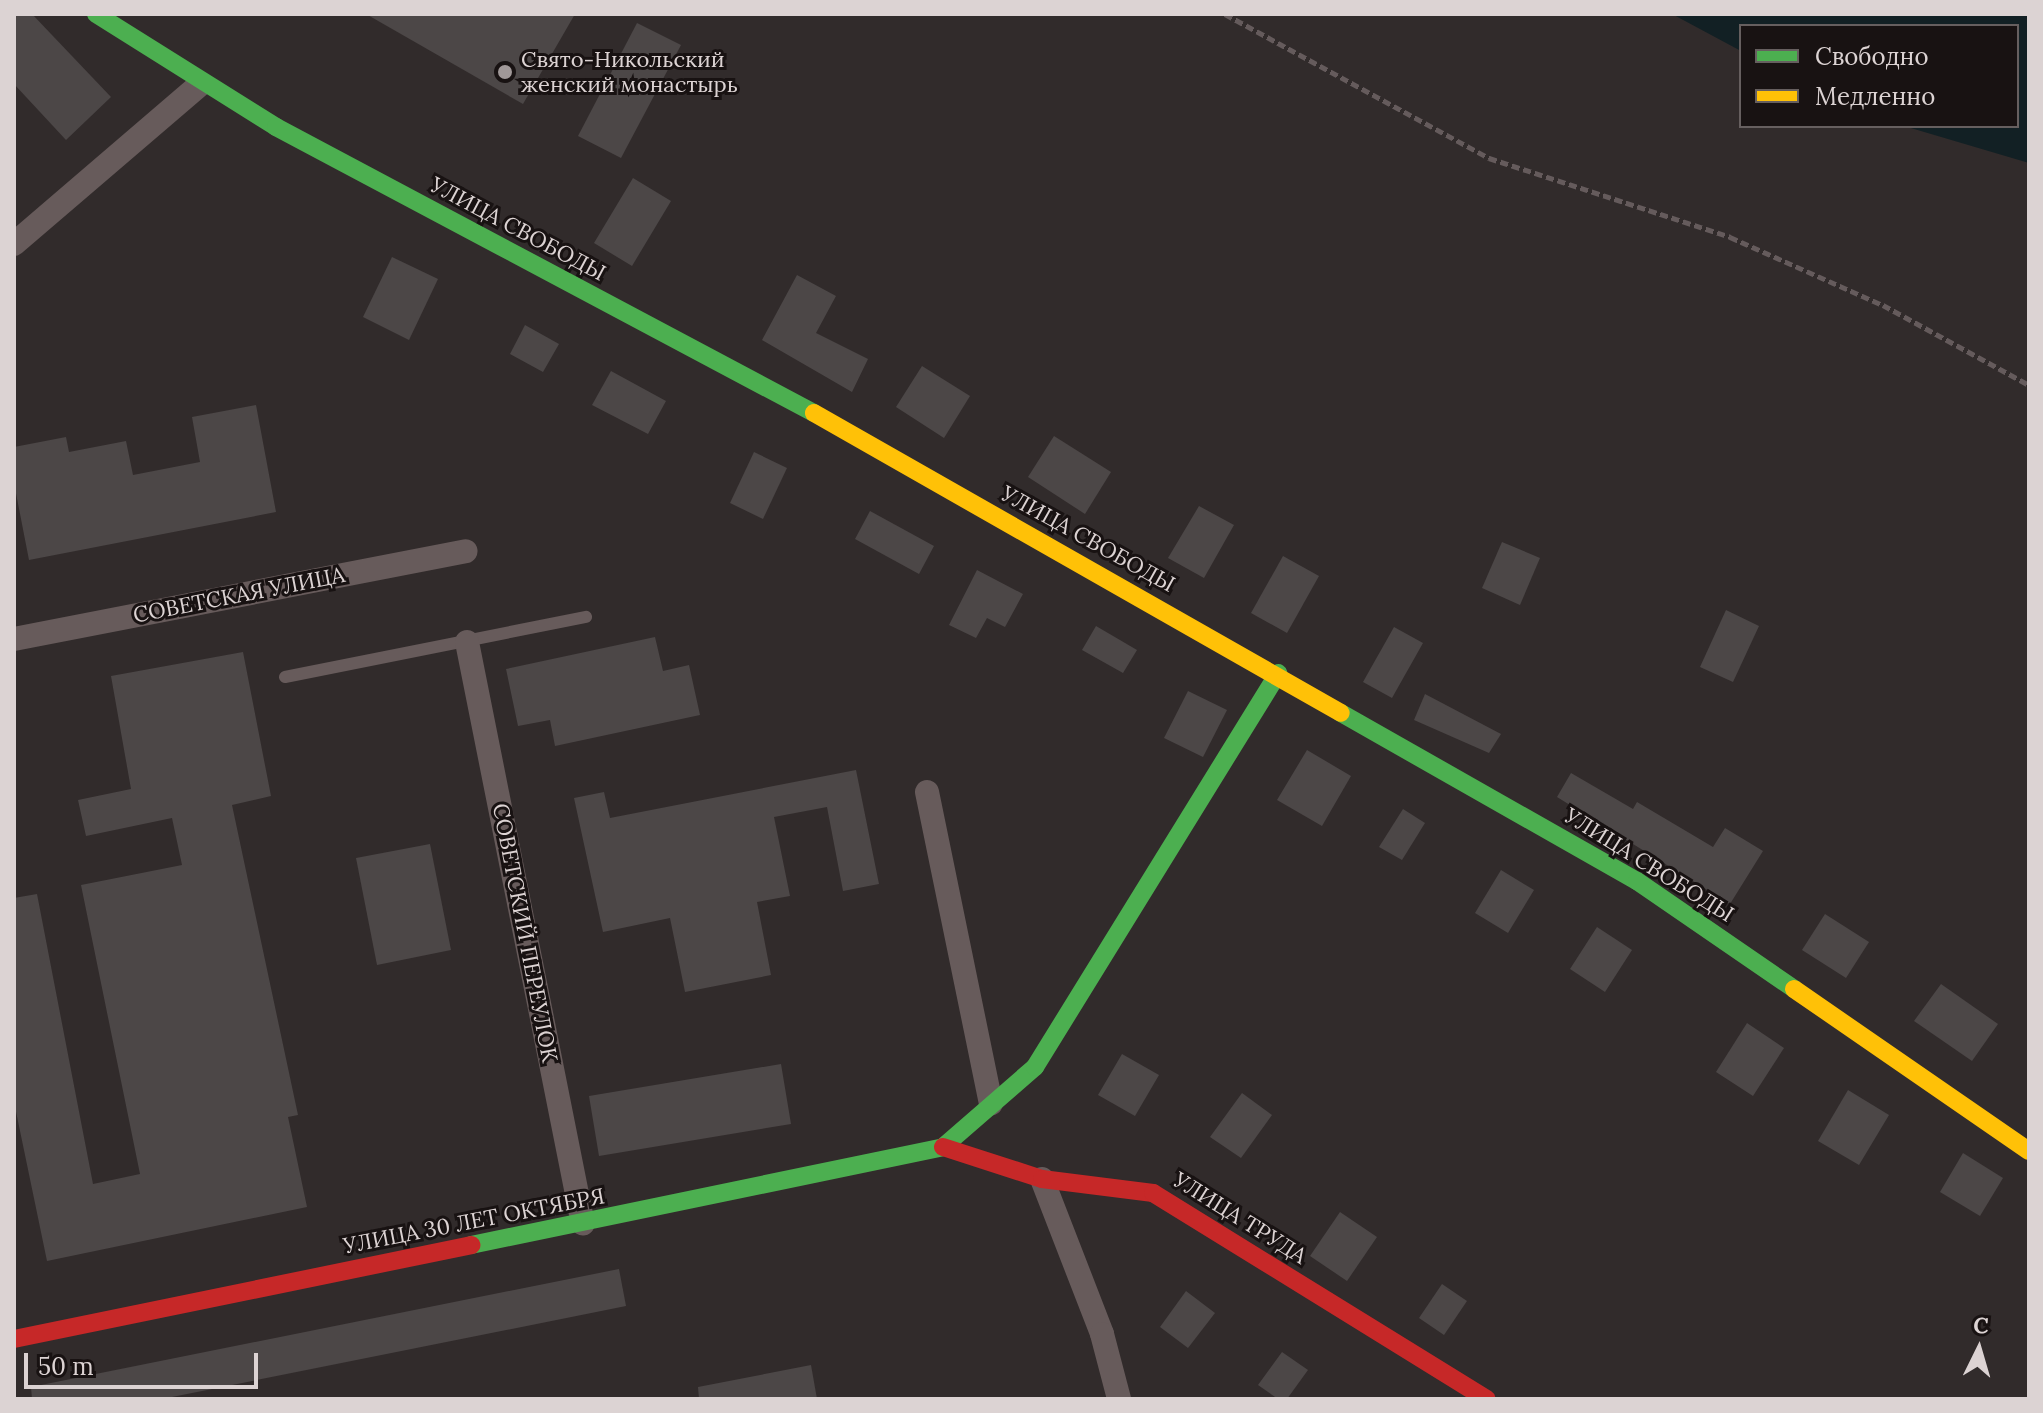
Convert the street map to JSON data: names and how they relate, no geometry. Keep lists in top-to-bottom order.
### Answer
{
  "streets": {
    "street": [
      "УЛИЦА СВОБОДЫ",
      "СОВЕТСКАЯ УЛИЦА",
      "СОВЕТСКИЙ ПЕРЕУЛОК",
      "УЛИЦА ТРУДА",
      "УЛИЦА 30 ЛЕТ ОКТЯБРЯ"
    ]
  },
  "crossings": [
    ["СОВЕТСКИЙ ПЕРЕУЛОК", "УЛИЦА 30 ЛЕТ ОКТЯБРЯ"],
    ["УЛИЦА ТРУДА", "УЛИЦА 30 ЛЕТ ОКТЯБРЯ"]
  ],
  "places": ["Свято-Никольский женский монастырь"],
  "legend": ["Свободно", "Медленно"],
  "scale_bar": "50 m",
  "north": "top"
}
